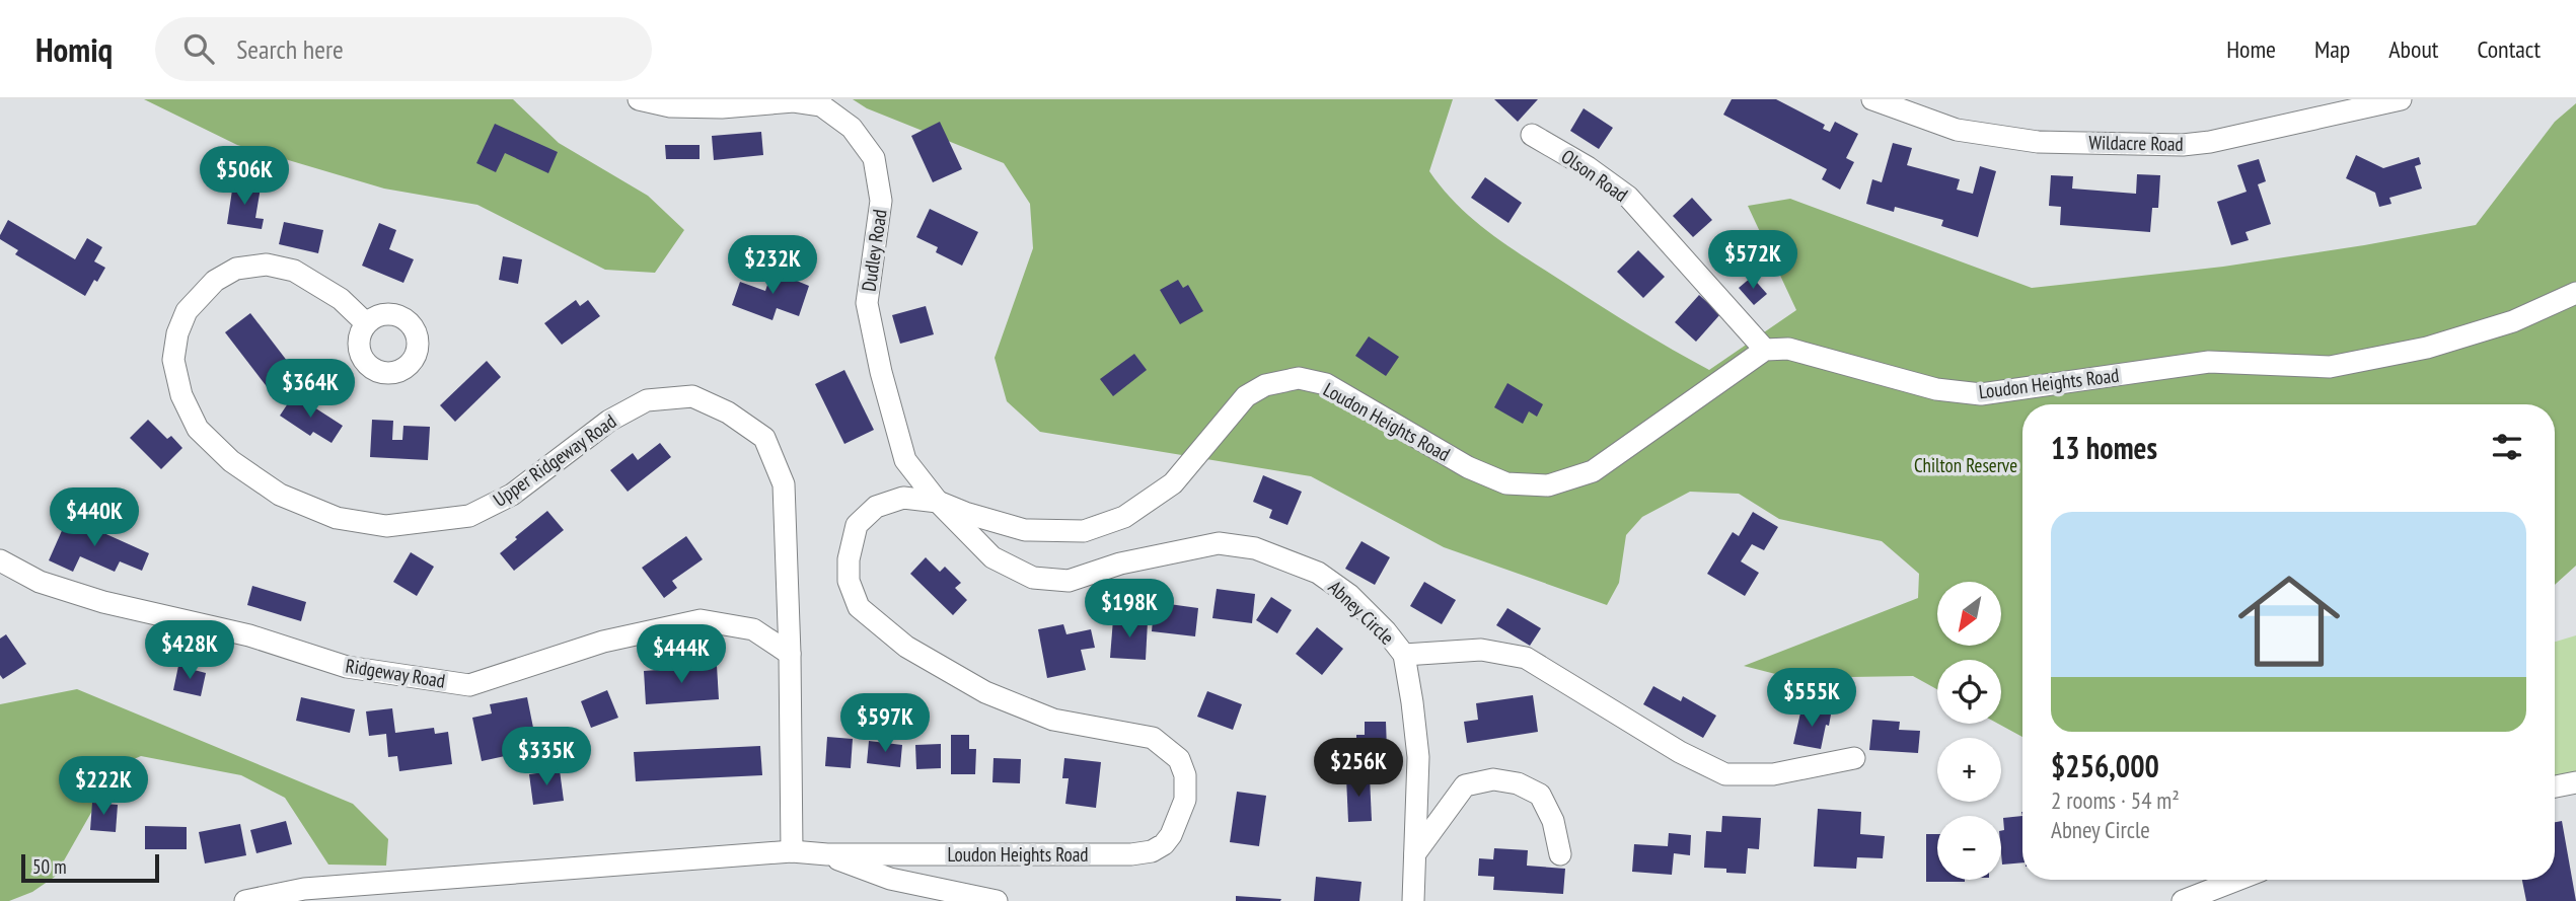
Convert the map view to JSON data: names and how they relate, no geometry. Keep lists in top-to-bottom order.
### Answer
{
  "streets": {
    "street": [
      "Wildacre Road",
      "Olson Road",
      "Dudley Road",
      "Loudon Heights Road",
      "Upper Ridgeway Road",
      "Abney Circle",
      "Ridgeway Road"
    ]
  },
  "crossings": [
    ["Olson Road", "Loudon Heights Road"],
    ["Dudley Road", "Loudon Heights Road"],
    ["Dudley Road", "Abney Circle"],
    ["Loudon Heights Road", "Upper Ridgeway Road"],
    ["Loudon Heights Road", "Abney Circle"],
    ["Upper Ridgeway Road", "Ridgeway Road"]
  ],
  "parks": ["Chilton Reserve"],
  "scale_bar": "50 m",
  "north": "bottom left",
  "page": {
    "header": "Homiq",
    "search": "Search here",
    "nav": [
      "Home",
      "Map",
      "About",
      "Contact"
    ],
    "price": [
      "$506K",
      "$572K",
      "$232K",
      "$364K",
      "$440K",
      "$198K",
      "$428K",
      "$444K",
      "$555K",
      "$597K",
      "$335K",
      "$256K",
      "$222K"
    ],
    "heading": "13 homes",
    "list": [
      {
        "name": "$256,000",
        "note": "2 rooms · 54 m² · Abney Circle"
      }
    ],
    "map_buttons": ["+", "−"],
    "scale": "50 m"
  }
}
